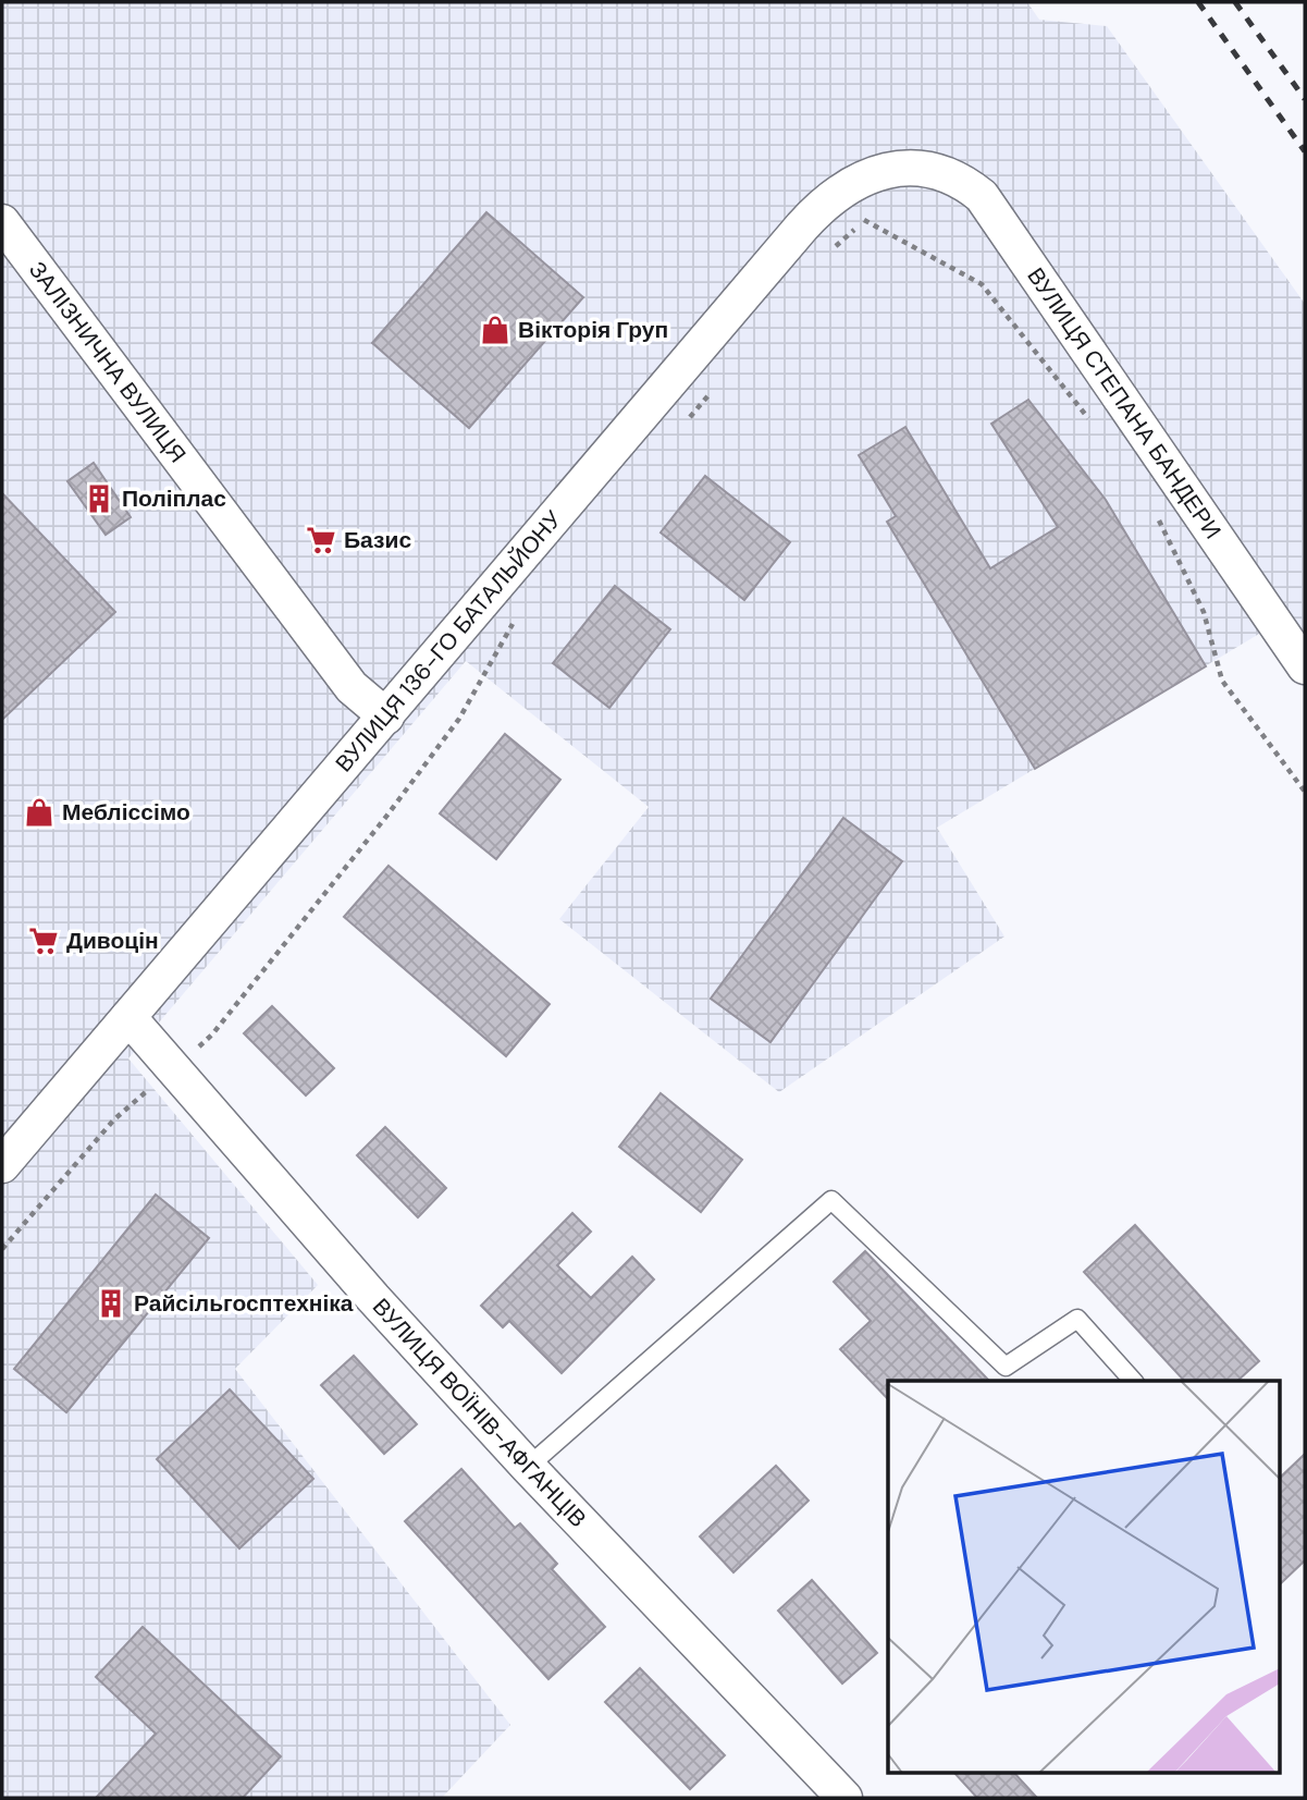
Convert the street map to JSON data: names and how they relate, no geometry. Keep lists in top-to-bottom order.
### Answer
{
  "streets": {
    "street": [
      "ЗАЛІЗНИЧНА ВУЛИЦЯ",
      "ВУЛИЦЯ СТЕПАНА БАНДЕРИ",
      "ВУЛИЦЯ 136-ГО БАТАЛЬЙОНУ",
      "ВУЛИЦЯ ВОЇНІВ-АФГАНЦІВ"
    ]
  },
  "crossings": [
    ["ЗАЛІЗНИЧНА ВУЛИЦЯ", "ВУЛИЦЯ 136-ГО БАТАЛЬЙОНУ"],
    ["ВУЛИЦЯ СТЕПАНА БАНДЕРИ", "ВУЛИЦЯ 136-ГО БАТАЛЬЙОНУ"],
    ["ВУЛИЦЯ 136-ГО БАТАЛЬЙОНУ", "ВУЛИЦЯ ВОЇНІВ-АФГАНЦІВ"]
  ],
  "places": {
    "shop": ["Вікторія Груп", "Мебліссімо"],
    "building": ["Поліплас", "Райсільгосптехніка"],
    "supermarket": ["Базис", "Дивоцін"]
  }
}
